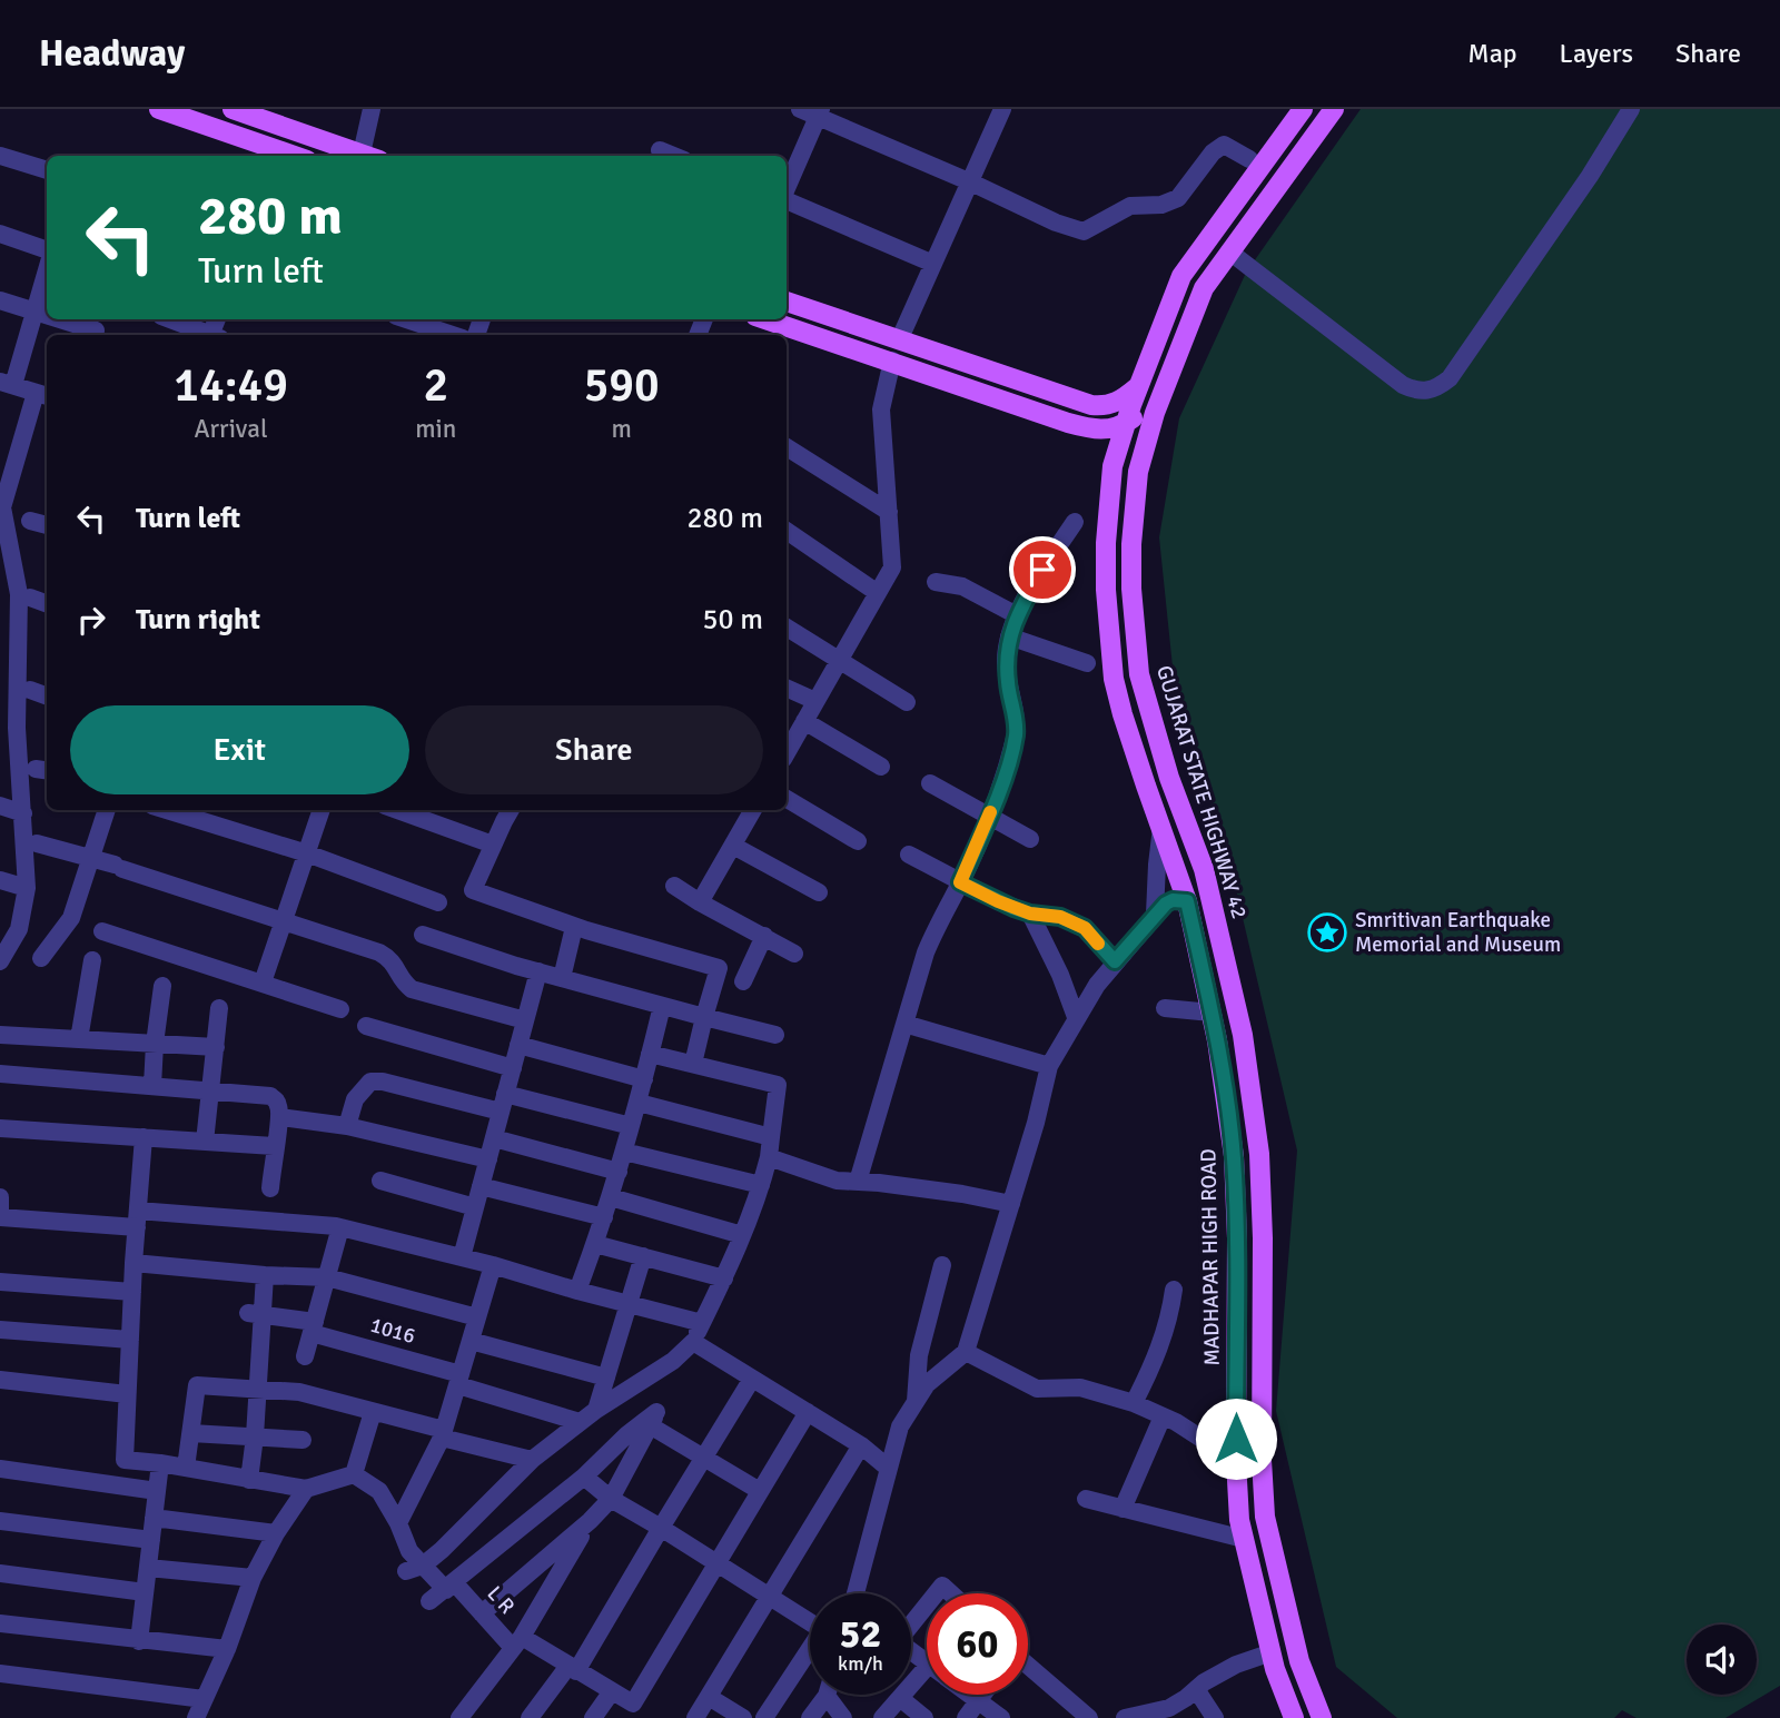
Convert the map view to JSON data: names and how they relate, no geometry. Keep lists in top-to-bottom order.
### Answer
{
  "streets": {
    "main road": ["GUJARAT STATE HIGHWAY 42", "MADHAPAR HIGH ROAD"],
    "street": ["1016", "L R"]
  },
  "places": {
    "place": ["Smritivan Earthquake Memorial and Museum"]
  },
  "page": {
    "header": "Headway",
    "nav": ["Map", "Layers", "Share"],
    "turn": ["280 m", "Turn left"],
    "eta": [
      "14:49",
      "Arrival",
      "2",
      "min",
      "590",
      "m"
    ],
    "list": [
      {
        "name": "Turn left",
        "value": "280 m"
      },
      {
        "name": "Turn right",
        "value": "50 m"
      }
    ],
    "buttons": ["Exit", "Share"],
    "speed": "52 km/h",
    "limit": "60"
  }
}
